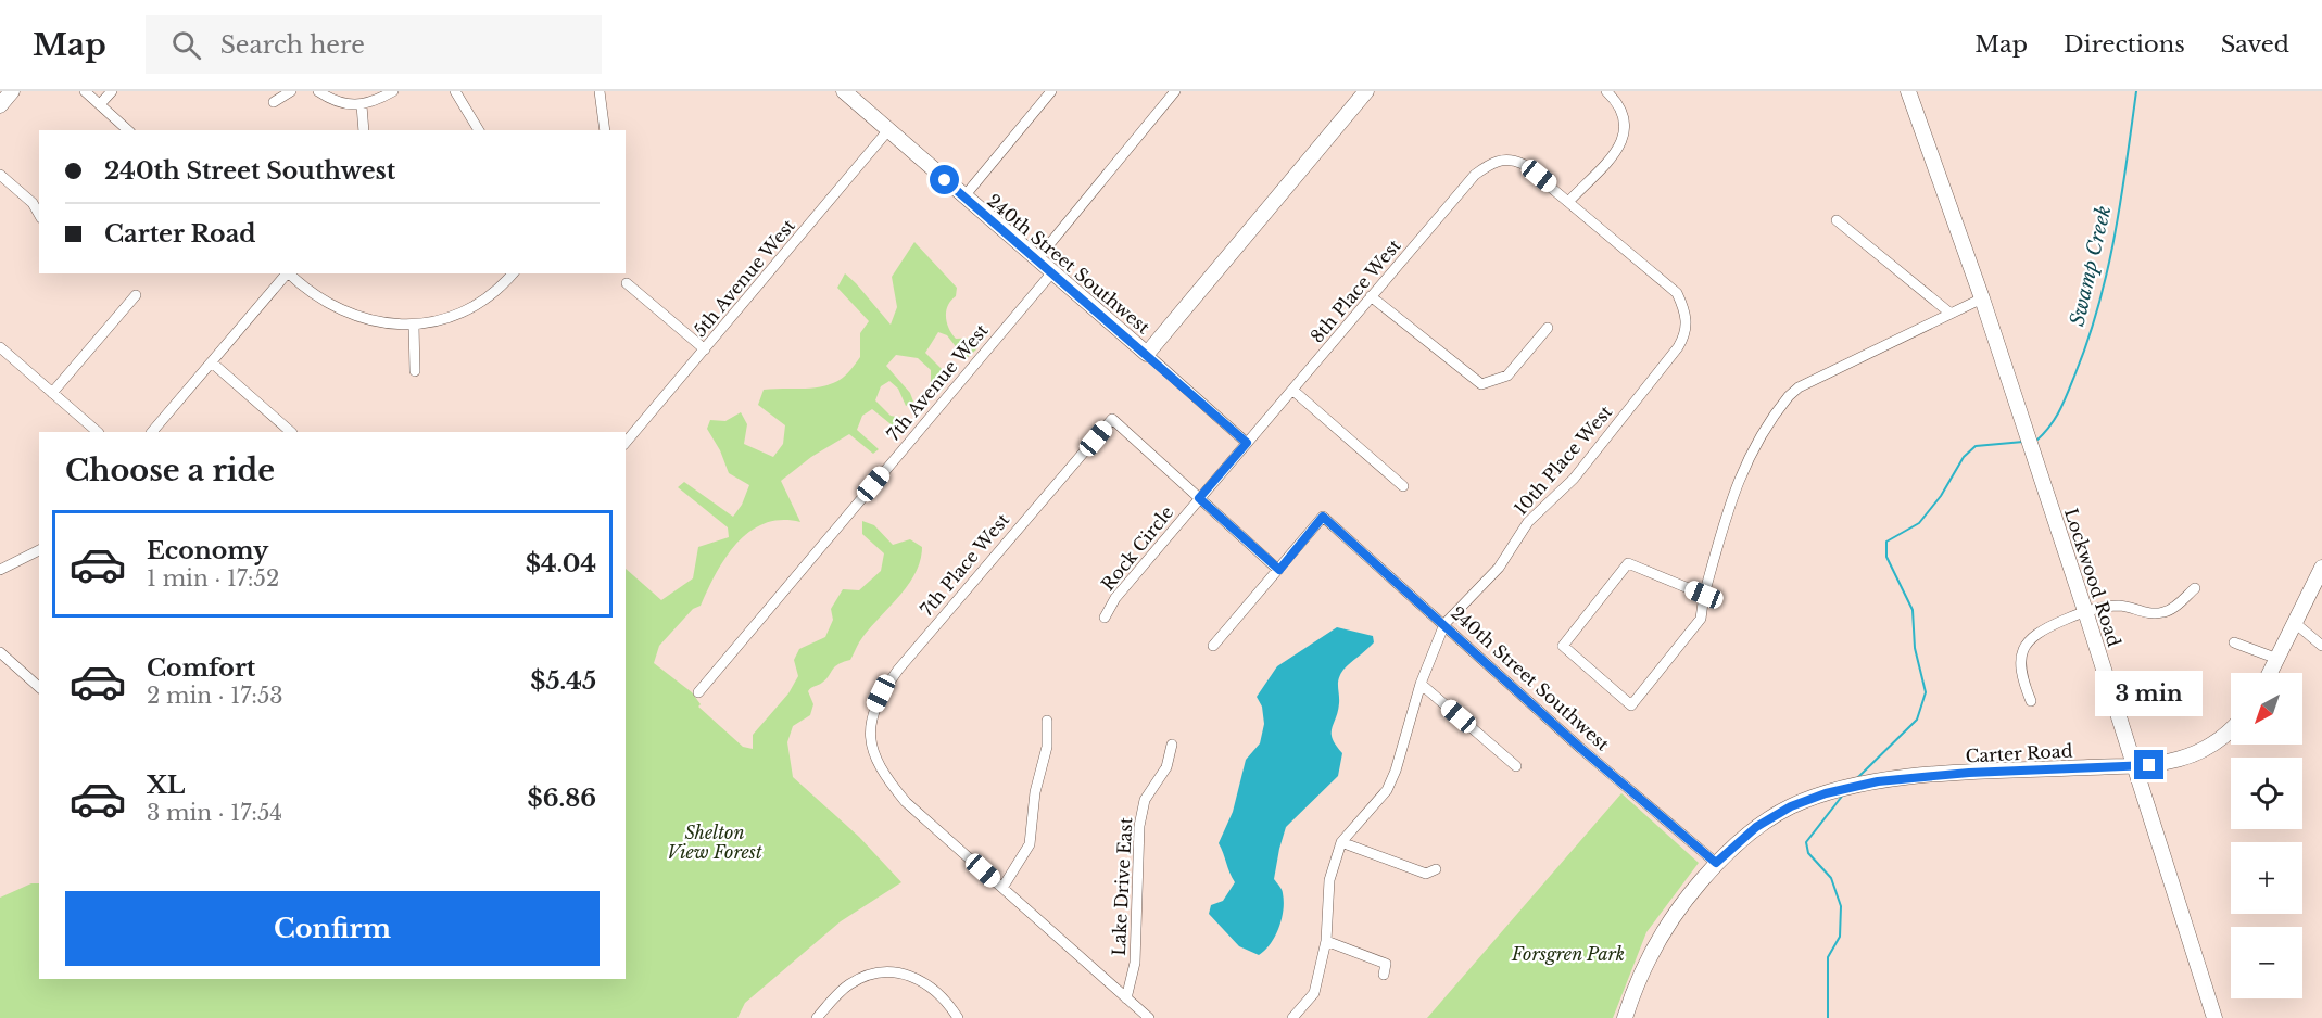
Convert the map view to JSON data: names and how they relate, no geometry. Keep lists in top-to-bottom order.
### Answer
{
  "streets": {
    "street": [
      "240th Street Southwest",
      "5th Avenue West",
      "8th Place West",
      "7th Avenue West",
      "10th Place West",
      "Rock Circle",
      "7th Place West",
      "Lockwood Road",
      "Carter Road",
      "Lake Drive East"
    ]
  },
  "crossings": [
    ["240th Street Southwest", "5th Avenue West"],
    ["240th Street Southwest", "8th Place West"],
    ["240th Street Southwest", "7th Avenue West"],
    ["240th Street Southwest", "10th Place West"],
    ["240th Street Southwest", "Rock Circle"],
    ["240th Street Southwest", "Carter Road"],
    ["8th Place West", "10th Place West"],
    ["8th Place West", "Rock Circle"],
    ["Rock Circle", "7th Place West"],
    ["Lockwood Road", "Carter Road"]
  ],
  "water": ["Swamp Creek"],
  "parks": ["Shelton View Forest", "Forsgren Park"],
  "north": "bottom left",
  "page": {
    "header": "Map",
    "search": "Search here",
    "nav": ["Map", "Directions", "Saved"],
    "banner": ["240th Street Southwest", "Carter Road"],
    "heading": "Choose a ride",
    "list": [
      {
        "name": "Economy",
        "note": "1 min · 17:52",
        "value": "$4.04"
      },
      {
        "name": "Comfort",
        "note": "2 min · 17:53",
        "value": "$5.45"
      },
      {
        "name": "XL",
        "note": "3 min · 17:54",
        "value": "$6.86"
      }
    ],
    "bubble": "3 min",
    "map_buttons": ["+", "−"],
    "buttons": "Confirm"
  }
}
